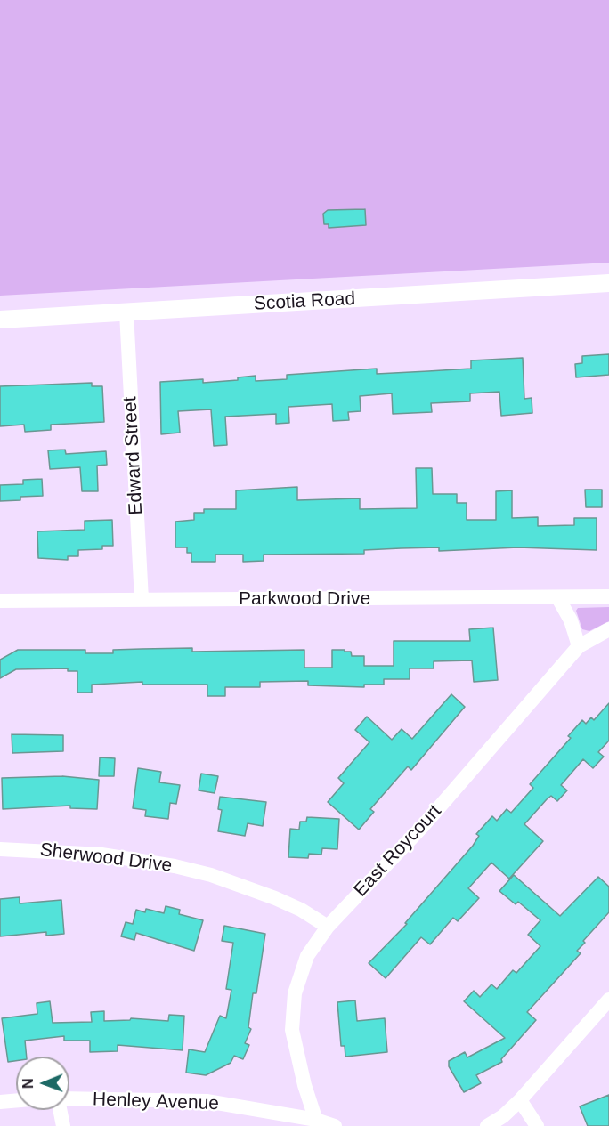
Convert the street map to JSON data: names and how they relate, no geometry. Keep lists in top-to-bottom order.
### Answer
{
  "streets": {
    "street": [
      "Scotia Road",
      "Edward Street",
      "Parkwood Drive",
      "East Roycourt",
      "Sherwood Drive",
      "Henley Avenue"
    ]
  },
  "crossings": [
    ["Scotia Road", "Edward Street"],
    ["Edward Street", "Parkwood Drive"],
    ["East Roycourt", "Sherwood Drive"],
    ["East Roycourt", "Henley Avenue"]
  ],
  "north": "left"
}
